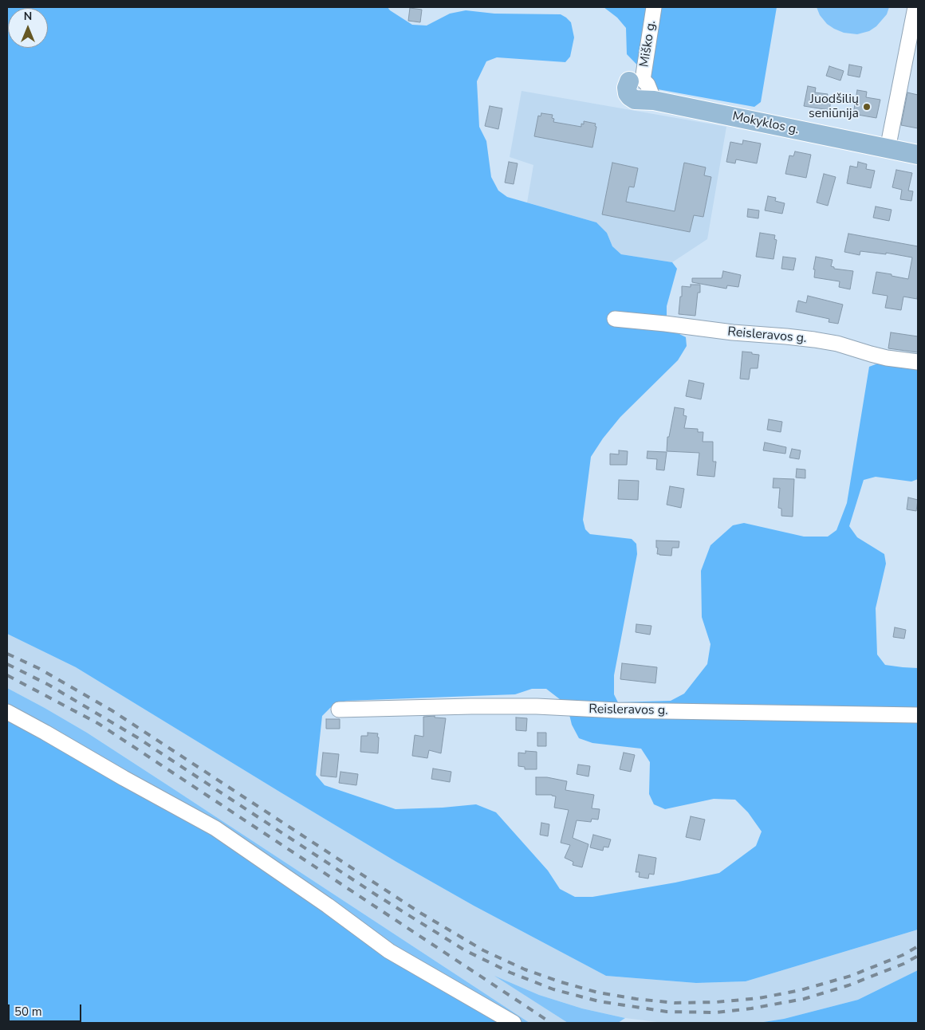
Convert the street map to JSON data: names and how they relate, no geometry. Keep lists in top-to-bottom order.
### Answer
{
  "streets": {
    "main road": ["Mokyklos g."],
    "street": ["Miško g.", "Reisleravos g."]
  },
  "crossings": [
    ["Miško g.", "Mokyklos g."]
  ],
  "places": ["Juodšilių seniūnija"],
  "scale_bar": "50 m",
  "north": "top"
}
